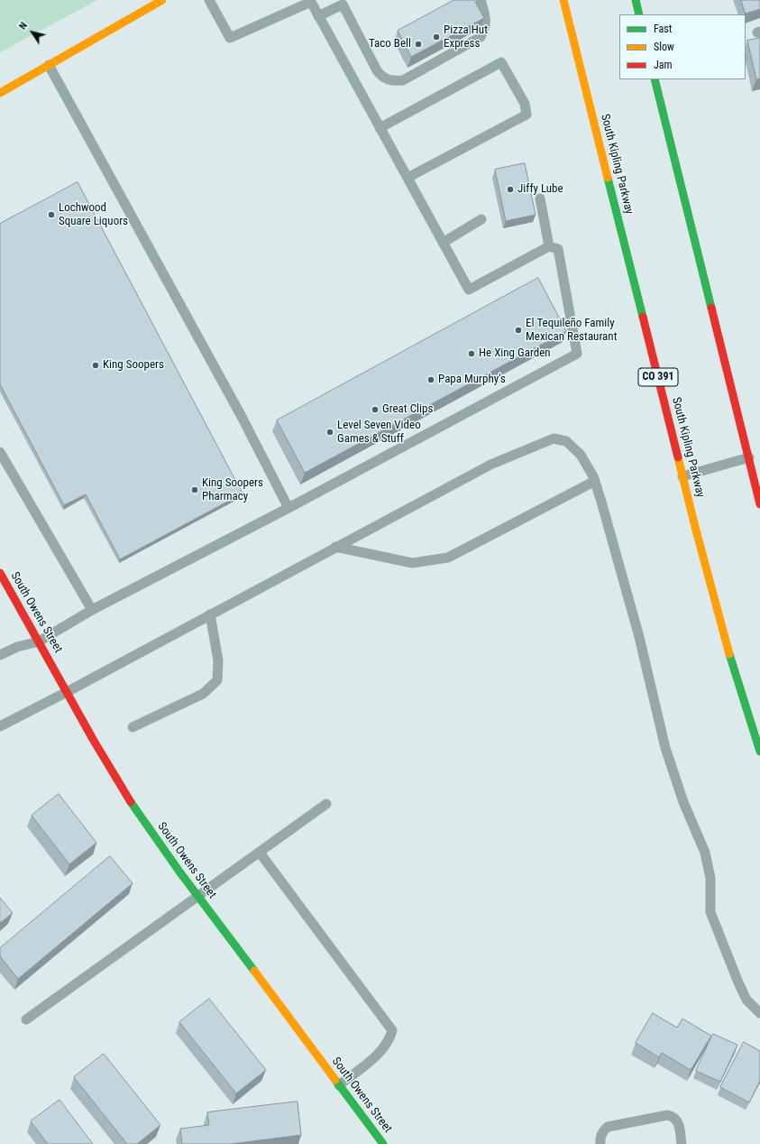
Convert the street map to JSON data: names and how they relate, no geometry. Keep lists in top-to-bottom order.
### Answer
{
  "streets": {
    "main road": ["South Kipling Parkway", "CO 391", "South Owens Street"]
  },
  "places": [
    "Pizza Hut Express",
    "Taco Bell",
    "Jiffy Lube",
    "Lochwood Square Liquors",
    "El Tequileño Family Mexican Restaurant",
    "He Xing Garden",
    "King Soopers",
    "Papa Murphy's",
    "Great Clips",
    "Level Seven Video Games & Stuff",
    "King Soopers Pharmacy"
  ],
  "legend": ["Fast", "Slow", "Jam"],
  "north": "top left"
}
